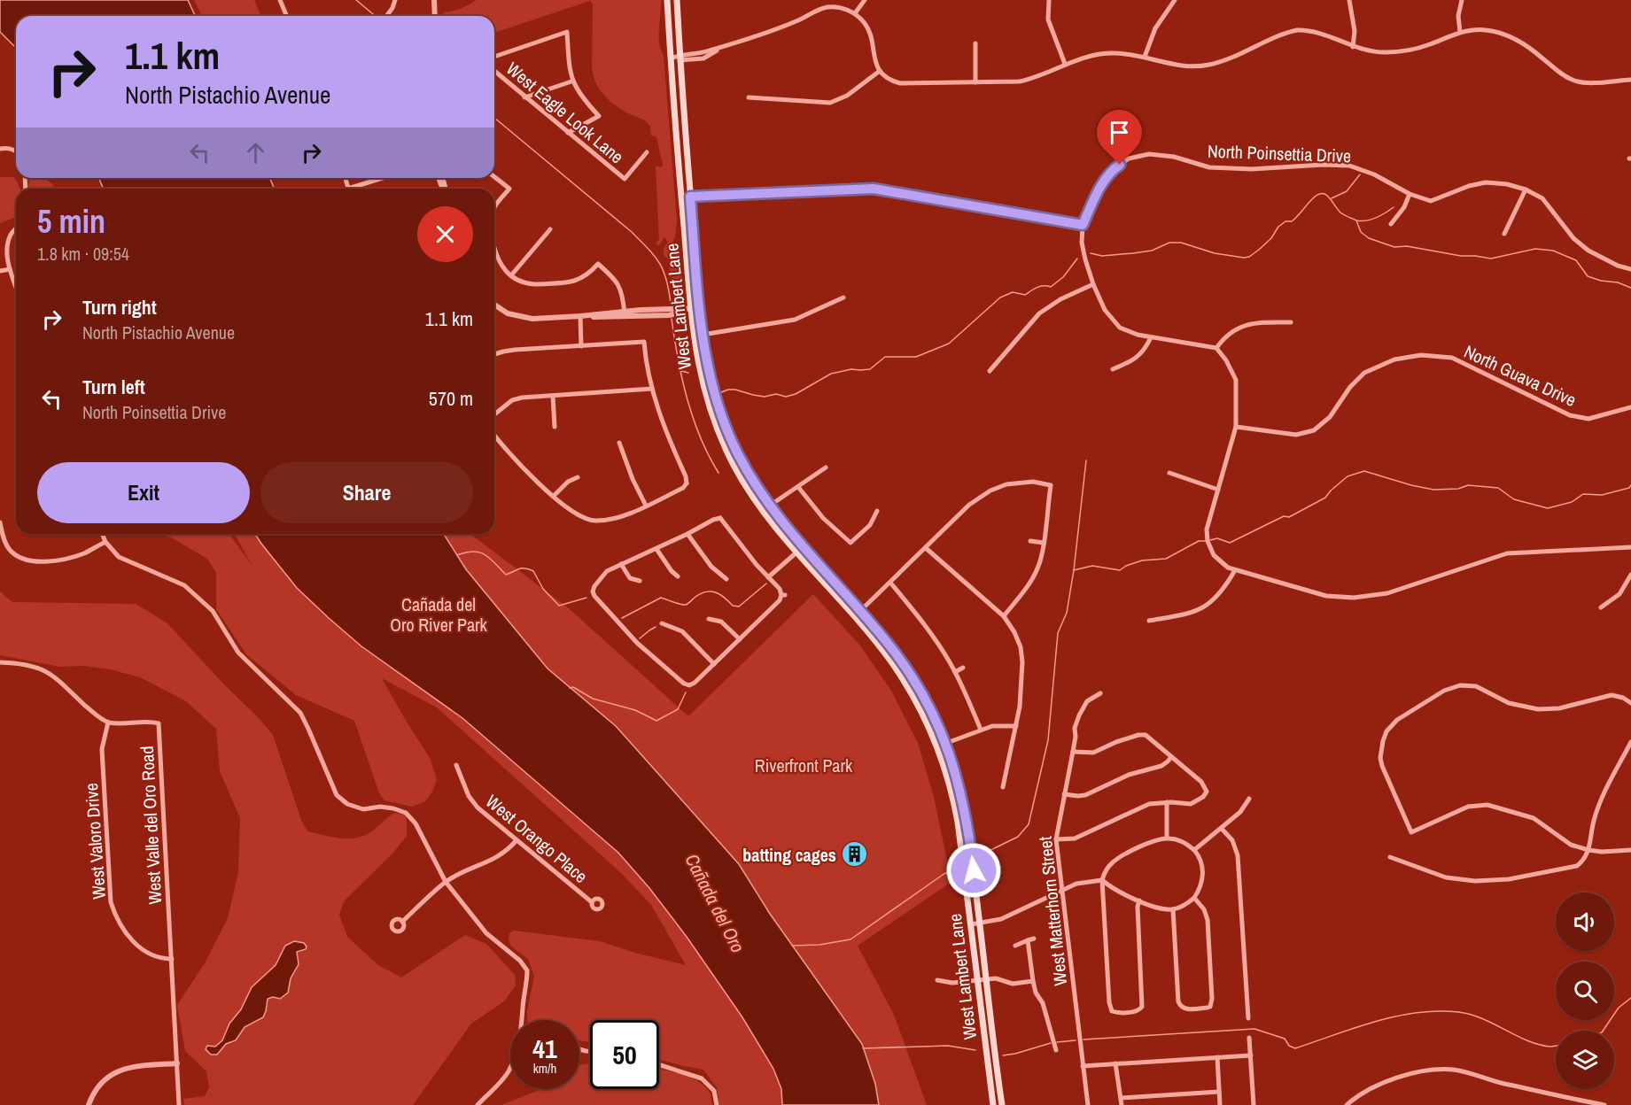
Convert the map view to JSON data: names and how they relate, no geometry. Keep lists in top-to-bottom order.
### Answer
{
  "streets": {
    "main road": ["West Lambert Lane"],
    "street": [
      "West Eagle Look Lane",
      "North Poinsettia Drive",
      "North Guava Drive",
      "West Valle del Oro Road",
      "West Orango Place",
      "West Valoro Drive",
      "West Matterhorn Street"
    ]
  },
  "crossings": [
    ["West Valle del Oro Road", "West Valoro Drive"]
  ],
  "water": ["Cañada del Oro"],
  "parks": ["Cañada del Oro River Park", "Riverfront Park"],
  "places": {
    "building": ["batting cages"]
  },
  "page": {
    "turn": ["1.1 km", "North Pistachio Avenue"],
    "heading": ["5 min", "1.8 km · 09:54"],
    "list": [
      {
        "name": "Turn right",
        "note": "North Pistachio Avenue",
        "value": "1.1 km"
      },
      {
        "name": "Turn left",
        "note": "North Poinsettia Drive",
        "value": "570 m"
      }
    ],
    "buttons": ["Exit", "Share"],
    "speed": "41 km/h",
    "limit": "50"
  }
}
